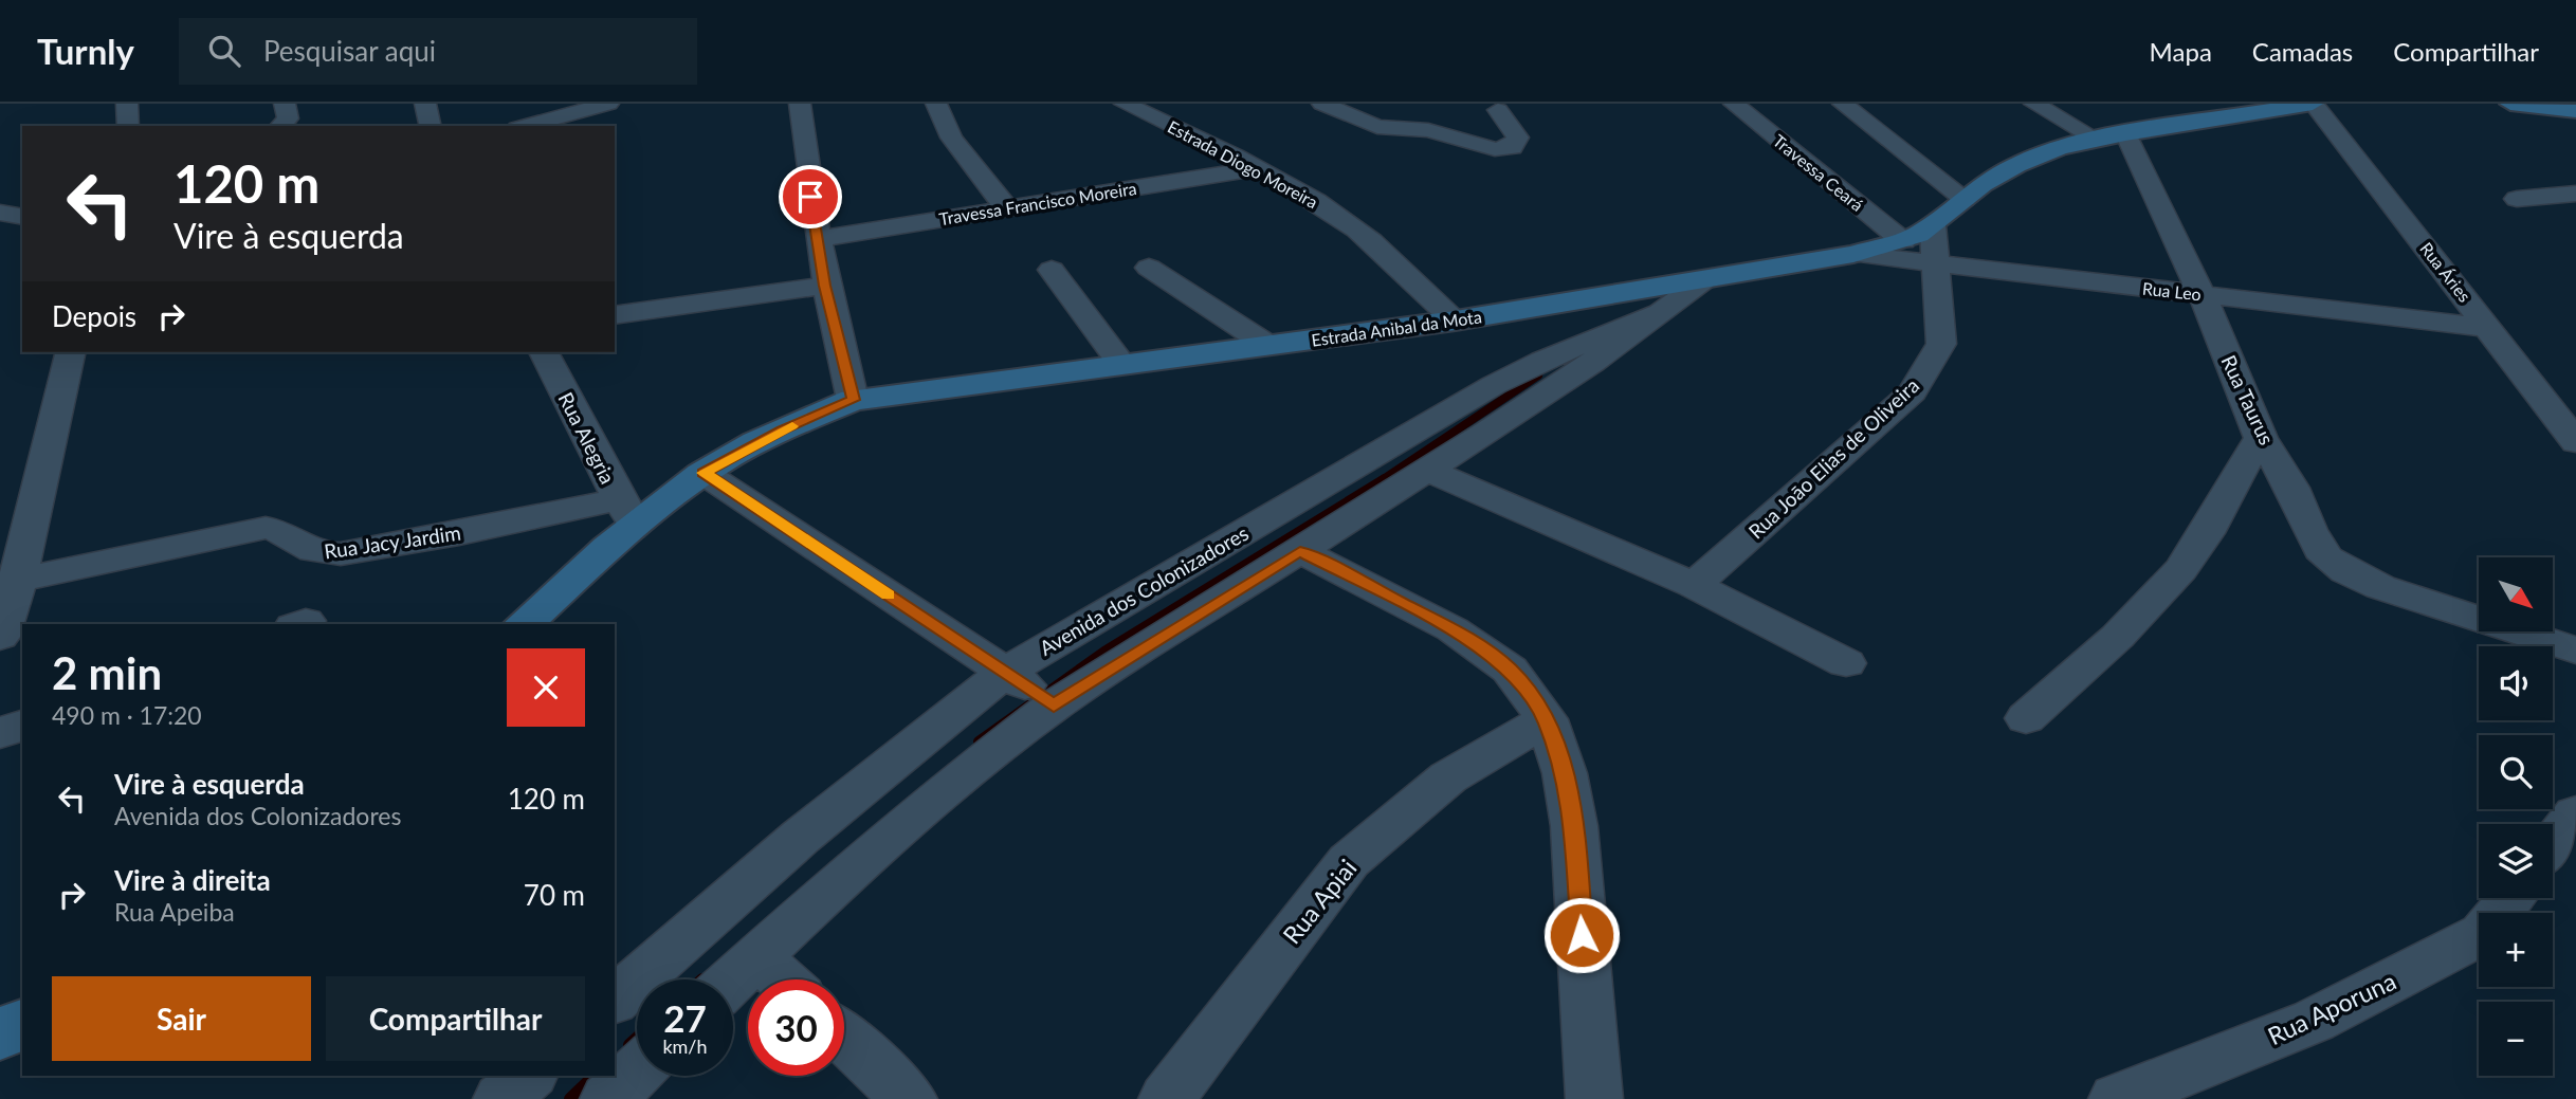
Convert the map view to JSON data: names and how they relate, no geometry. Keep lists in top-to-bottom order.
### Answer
{
  "streets": {
    "street": [
      "Estrada Diogo Moreira",
      "Travessa Ceará",
      "Travessa Francisco Moreira",
      "Rua Áries",
      "Rua Leo",
      "Estrada Anibal da Mota",
      "Rua Taurus",
      "Rua Alegria",
      "Rua Joāo Elias de Oliveira",
      "Rua Jacy Jardim",
      "Avenida dos Colonizadores",
      "Rua Apiai",
      "Rua Aporuna"
    ]
  },
  "crossings": [
    ["Estrada Diogo Moreira", "Travessa Francisco Moreira"],
    ["Estrada Diogo Moreira", "Estrada Anibal da Mota"],
    ["Travessa Ceará", "Estrada Anibal da Mota"],
    ["Rua Áries", "Rua Leo"],
    ["Rua Áries", "Estrada Anibal da Mota"],
    ["Rua Leo", "Estrada Anibal da Mota"],
    ["Rua Leo", "Rua Taurus"],
    ["Rua Leo", "Rua Joāo Elias de Oliveira"],
    ["Estrada Anibal da Mota", "Rua Taurus"],
    ["Estrada Anibal da Mota", "Rua Alegria"],
    ["Estrada Anibal da Mota", "Rua Joāo Elias de Oliveira"],
    ["Estrada Anibal da Mota", "Rua Jacy Jardim"],
    ["Estrada Anibal da Mota", "Avenida dos Colonizadores"],
    ["Rua Alegria", "Rua Jacy Jardim"]
  ],
  "north": "bottom right",
  "page": {
    "header": "Turnly",
    "search": "Pesquisar aqui",
    "nav": ["Mapa", "Camadas", "Compartilhar"],
    "turn": ["120 m", "Vire à esquerda"],
    "then": "Depois",
    "map_buttons": ["+", "−"],
    "heading": ["2 min", "490 m · 17:20"],
    "list": [
      {
        "name": "Vire à esquerda",
        "note": "Avenida dos Colonizadores",
        "value": "120 m"
      },
      {
        "name": "Vire à direita",
        "note": "Rua Apeiba",
        "value": "70 m"
      }
    ],
    "buttons": ["Sair", "Compartilhar"],
    "speed": "27 km/h",
    "limit": "30"
  }
}
